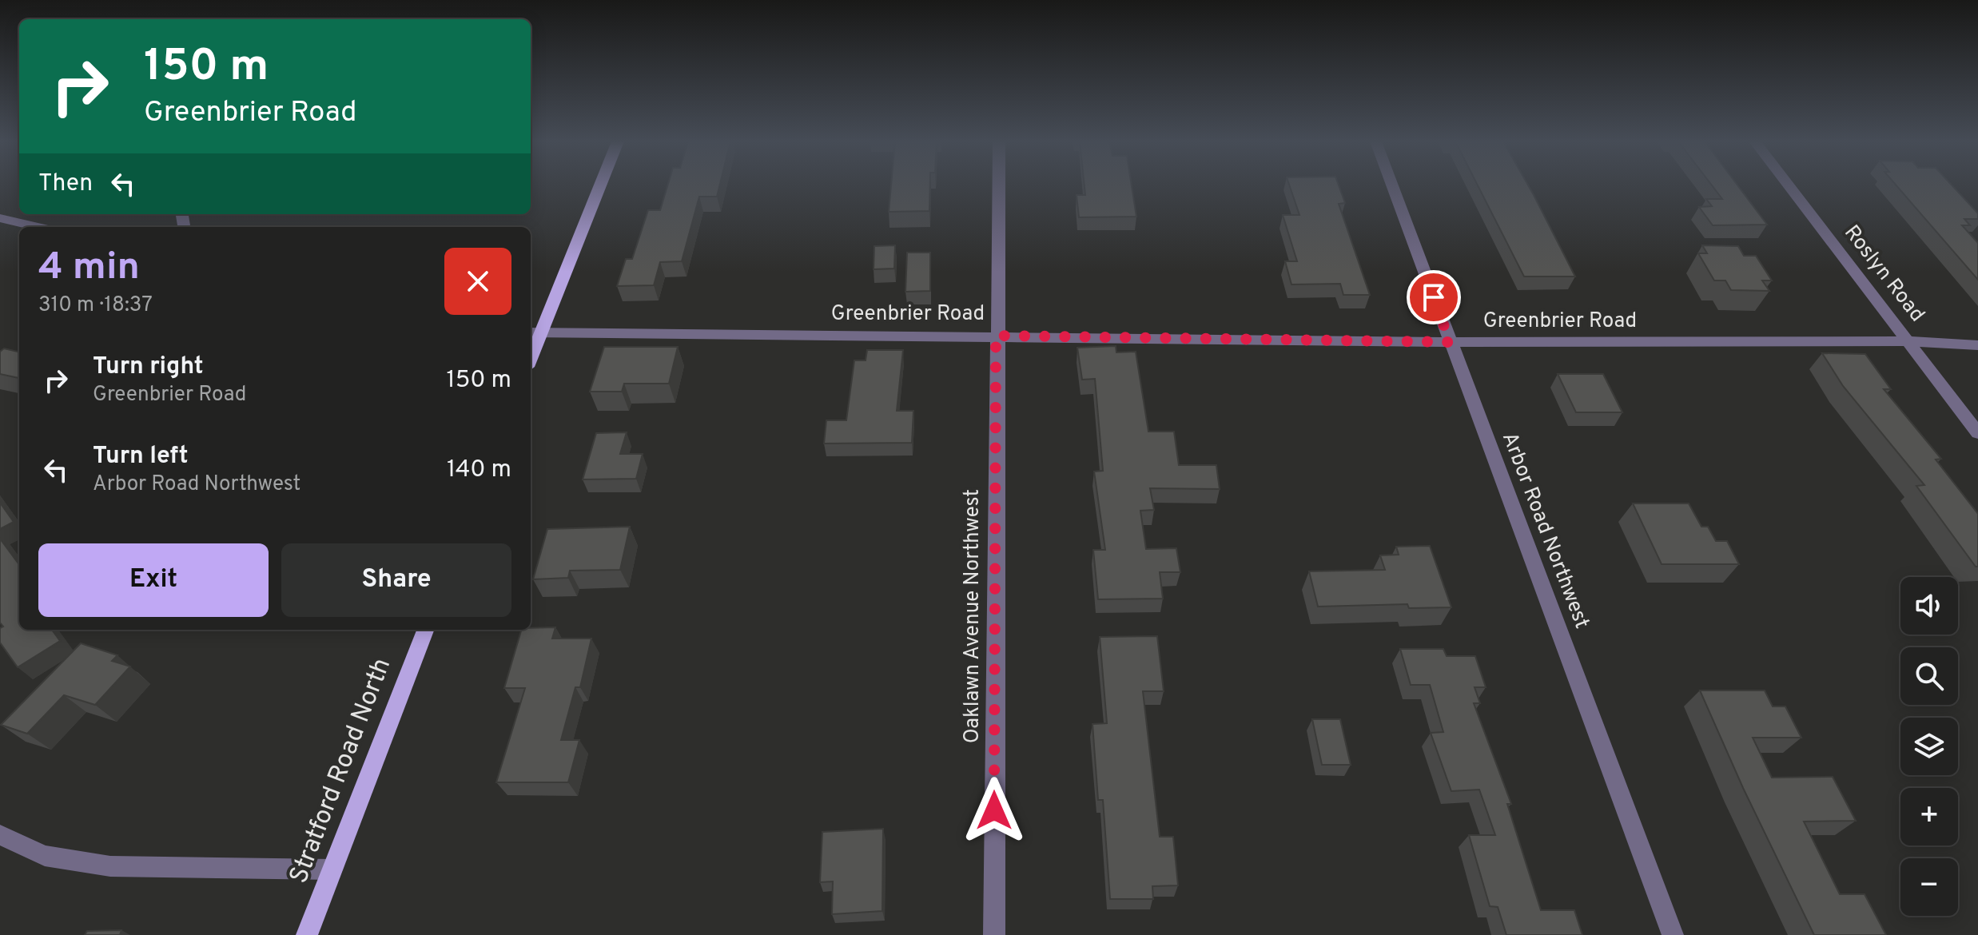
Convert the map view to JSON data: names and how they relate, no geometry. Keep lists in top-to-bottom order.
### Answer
{
  "streets": {
    "main road": ["Stratford Road North"],
    "street": [
      "Roslyn Road",
      "Greenbrier Road",
      "Arbor Road Northwest",
      "Oaklawn Avenue Northwest"
    ]
  },
  "crossings": [
    ["Roslyn Road", "Greenbrier Road"],
    ["Greenbrier Road", "Arbor Road Northwest"],
    ["Greenbrier Road", "Oaklawn Avenue Northwest"]
  ],
  "page": {
    "turn": ["150 m", "Greenbrier Road"],
    "then": "Then",
    "heading": ["4 min", "310 m · 18:37"],
    "list": [
      {
        "name": "Turn right",
        "note": "Greenbrier Road",
        "value": "150 m"
      },
      {
        "name": "Turn left",
        "note": "Arbor Road Northwest",
        "value": "140 m"
      }
    ],
    "buttons": ["Exit", "Share"],
    "map_buttons": ["+", "−"]
  }
}
